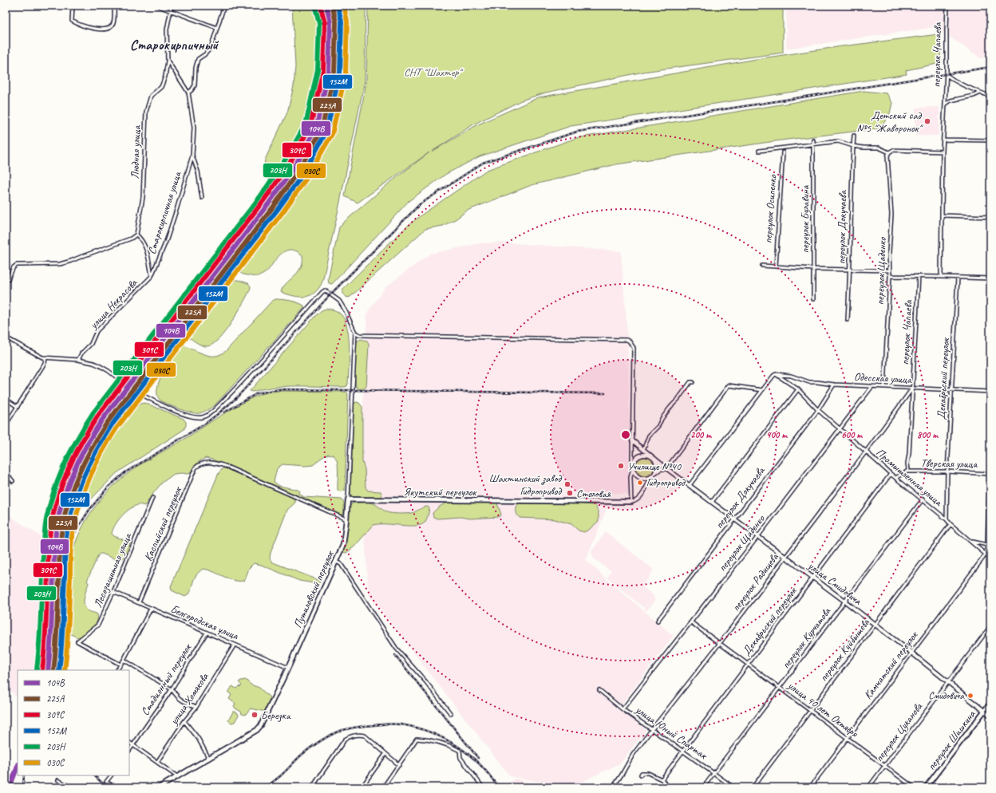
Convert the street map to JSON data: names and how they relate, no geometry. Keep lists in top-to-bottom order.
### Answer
{
  "streets": {
    "main road": ["Якутский переулок", "Путиловский переулок", "переулок Шишкина"],
    "street": [
      "переулок Чапаева",
      "Людная улица",
      "переулок Осипенко",
      "Старокирпичная улица",
      "переулок Булавина",
      "переулок Докучаева",
      "переулок Щаденко",
      "улица Некрасова",
      "Одесская улица",
      "Декабрьский переулок",
      "Тверская улица",
      "Промышленная улица",
      "Каспийский переулок",
      "Лесозащитная улица",
      "переулок Радищева",
      "улица Смидовича",
      "Белгородская улица",
      "переулок Курчатова",
      "переулок Куйбышева",
      "Камчатский переулок",
      "Стадионный переулок",
      "улица Хомякова",
      "улица 40 лет Октября",
      "улица Юный Спартак",
      "переулок Цуканова"
    ]
  },
  "crossings": [
    ["переулок Чапаева", "Одесская улица"],
    ["переулок Чапаева", "Тверская улица"],
    ["переулок Чапаева", "переулок Радищева"],
    ["Людная улица", "Старокирпичная улица"],
    ["Старокирпичная улица", "улица Некрасова"],
    ["переулок Докучаева", "Одесская улица"],
    ["переулок Докучаева", "Промышленная улица"],
    ["переулок Докучаева", "улица Смидовича"],
    ["переулок Щаденко", "Одесская улица"],
    ["переулок Щаденко", "Промышленная улица"],
    ["переулок Щаденко", "улица Смидовича"],
    ["переулок Щаденко", "улица 40 лет Октября"],
    ["переулок Щаденко", "улица Юный Спартак"],
    ["Одесская улица", "Декабрьский переулок"],
    ["Одесская улица", "Промышленная улица"],
    ["Одесская улица", "переулок Радищева"],
    ["Декабрьский переулок", "Тверская улица"],
    ["Декабрьский переулок", "Промышленная улица"],
    ["Декабрьский переулок", "улица Смидовича"],
    ["Декабрьский переулок", "улица 40 лет Октября"],
    ["Декабрьский переулок", "улица Юный Спартак"],
    ["Промышленная улица", "переулок Радищева"],
    ["Промышленная улица", "переулок Курчатова"],
    ["Промышленная улица", "переулок Куйбышева"],
    ["Промышленная улица", "Камчатский переулок"],
    ["Якутский переулок", "Путиловский переулок"],
    ["Каспийский переулок", "Путиловский переулок"],
    ["Каспийский переулок", "Белгородская улица"],
    ["Лесозащитная улица", "Белгородская улица"],
    ["переулок Радищева", "улица Смидовича"],
    ["переулок Радищева", "улица 40 лет Октября"],
    ["переулок Радищева", "улица Юный Спартак"],
    ["улица Смидовича", "переулок Курчатова"],
    ["улица Смидовича", "переулок Куйбышева"],
    ["улица Смидовича", "Камчатский переулок"],
    ["улица Смидовича", "переулок Цуканова"],
    ["улица Смидовича", "переулок Шишкина"],
    ["Путиловский переулок", "Белгородская улица"],
    ["Белгородская улица", "Стадионный переулок"],
    ["Белгородская улица", "улица Хомякова"],
    ["переулок Курчатова", "улица 40 лет Октября"],
    ["переулок Курчатова", "улица Юный Спартак"],
    ["переулок Куйбышева", "улица 40 лет Октября"],
    ["Камчатский переулок", "улица 40 лет Октября"],
    ["улица 40 лет Октября", "переулок Цуканова"]
  ],
  "districts": ["Старокирпичный"],
  "parks": ["СНТ \"Шахтер\""],
  "places": [
    "Детский сад №5 \"Жаворонок\"",
    "Училище №40",
    "Гидропривод",
    "Шахтинский завод Гидропривод",
    "Столовая",
    "Смидовича",
    "Березка"
  ],
  "lines": [
    "transit line 104В",
    "transit line 225А",
    "transit line 152М",
    "transit line 030C",
    "transit line 309С",
    "transit line 203Н"
  ],
  "legend": [
    "104В",
    "225А",
    "309С",
    "152М",
    "203Н",
    "030C"
  ],
  "rings": [
    "200 m",
    "400 m",
    "600 m",
    "800 m"
  ]
}
